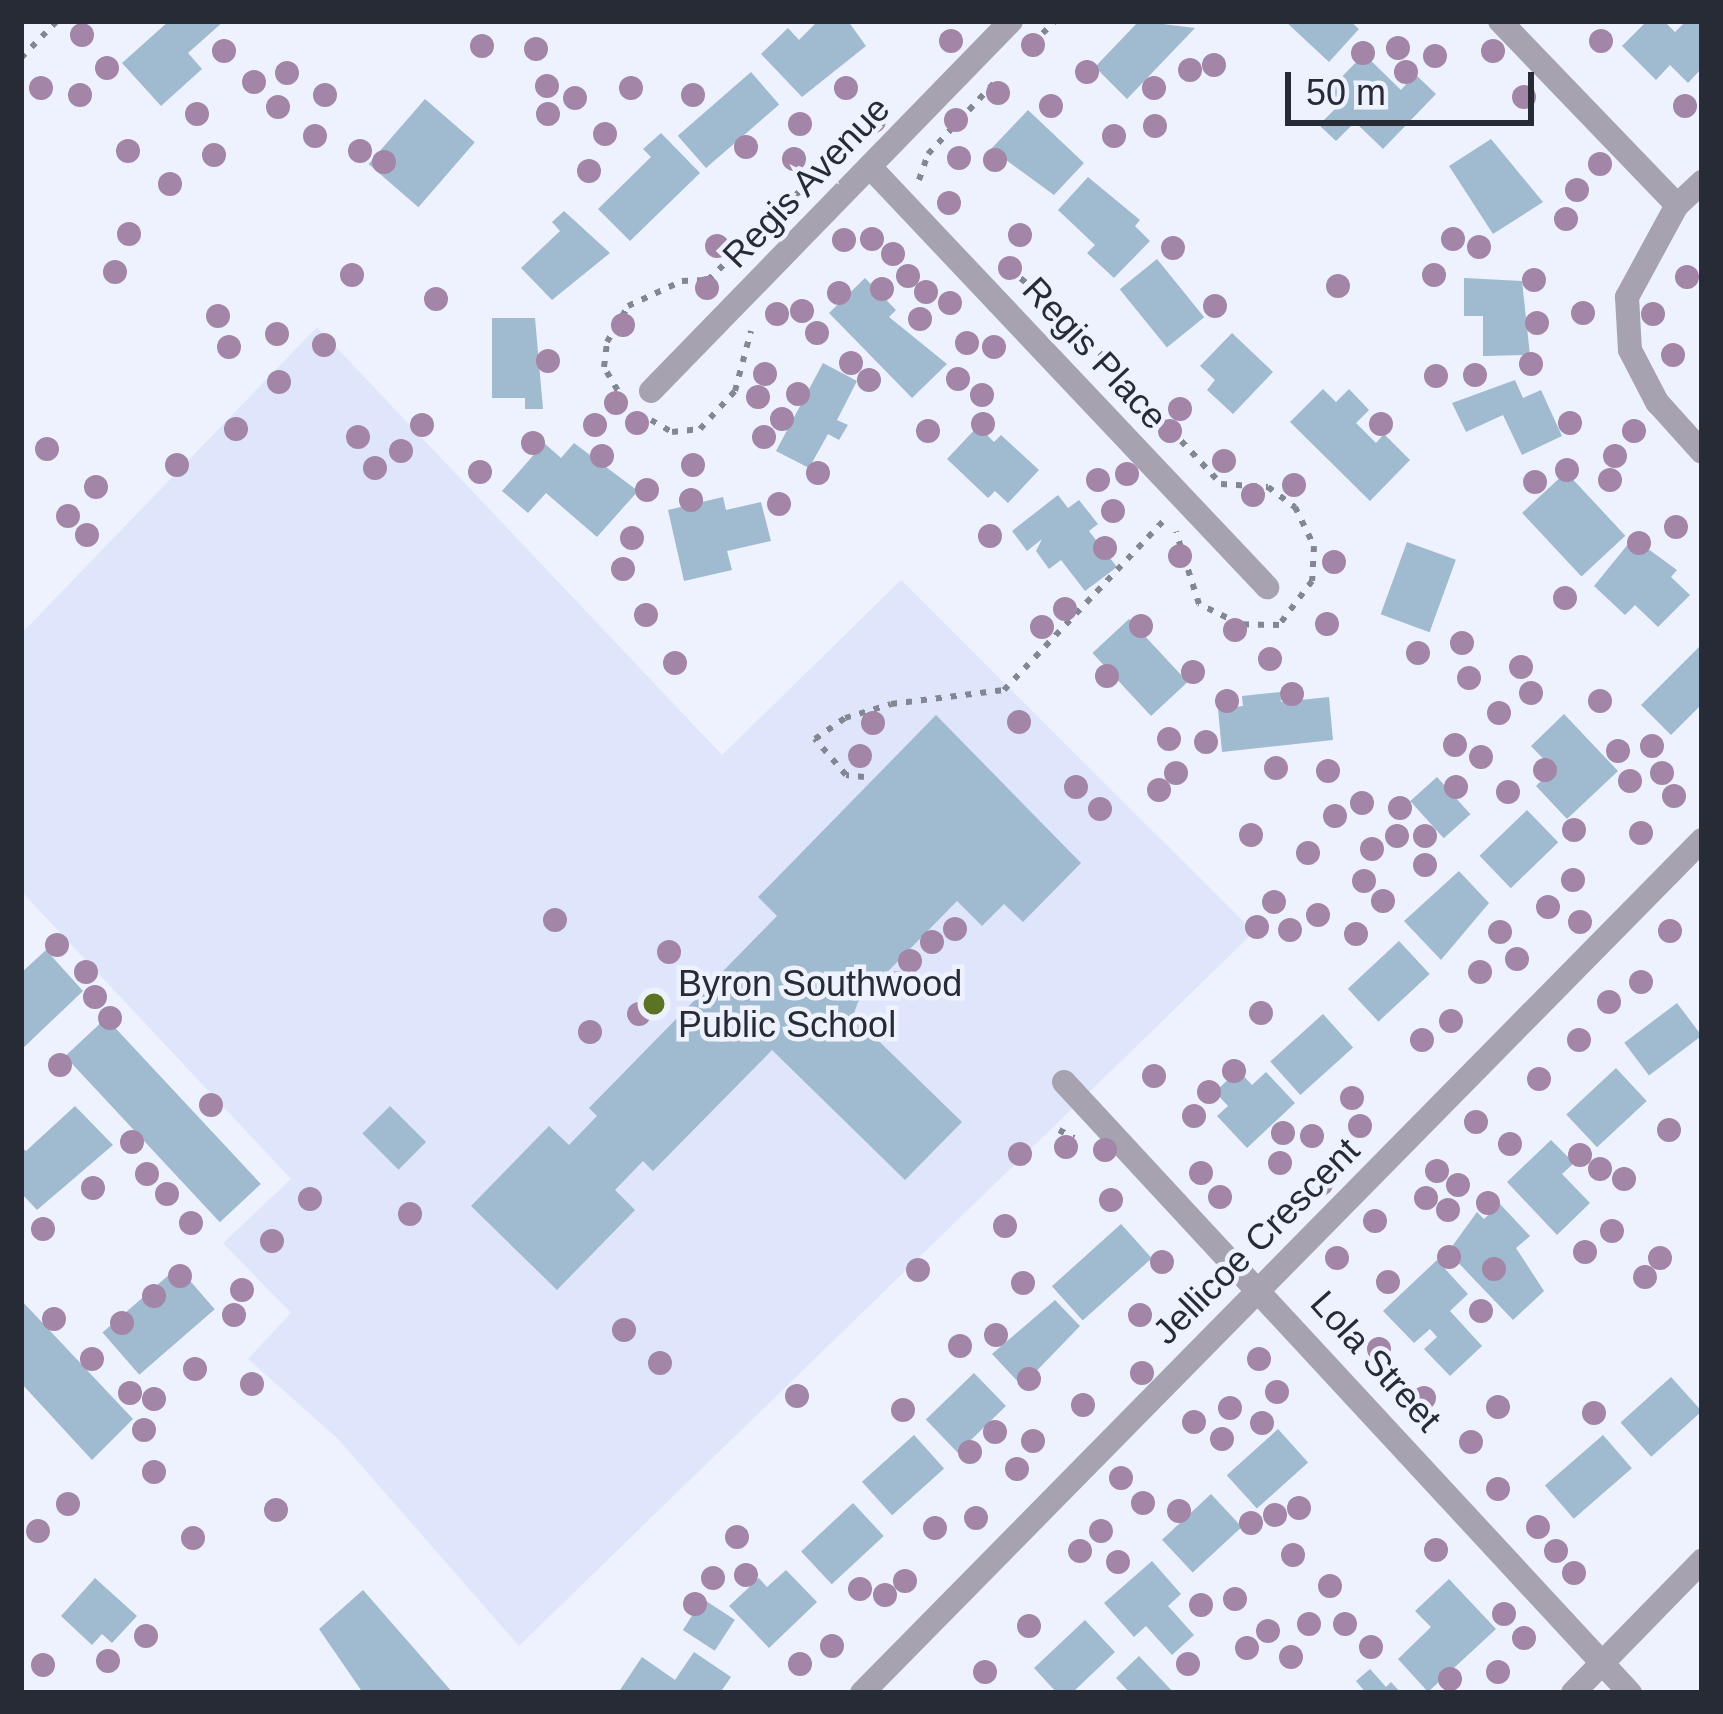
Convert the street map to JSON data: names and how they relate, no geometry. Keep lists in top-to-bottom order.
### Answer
{
  "streets": {
    "street": [
      "Regis Avenue",
      "Regis Place",
      "Jellicoe Crescent",
      "Lola Street"
    ]
  },
  "crossings": [
    ["Regis Avenue", "Regis Place"],
    ["Jellicoe Crescent", "Lola Street"]
  ],
  "places": ["Byron Southwood Public School"],
  "scale_bar": "50 m"
}
